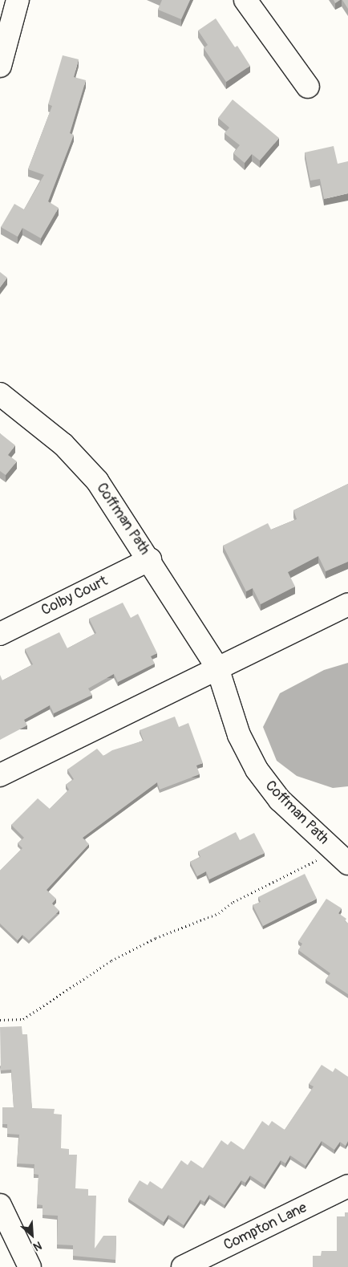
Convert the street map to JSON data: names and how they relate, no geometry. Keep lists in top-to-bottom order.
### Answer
{
  "streets": {
    "street": ["Coffman Path", "Colby Court", "Compton Lane"]
  },
  "crossings": [
    ["Coffman Path", "Colby Court"]
  ],
  "north": "bottom right"
}
